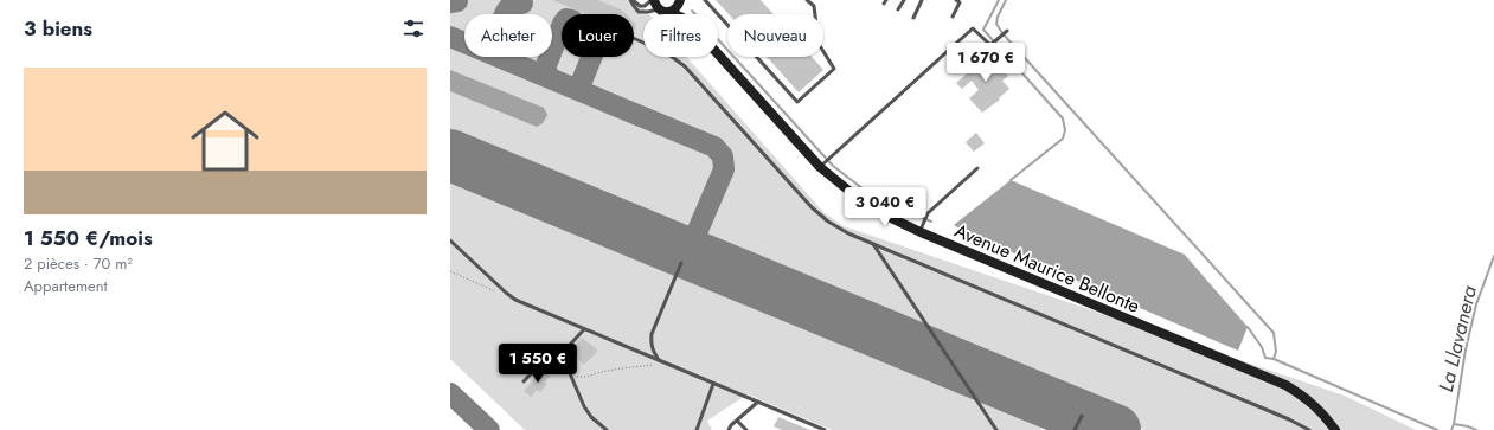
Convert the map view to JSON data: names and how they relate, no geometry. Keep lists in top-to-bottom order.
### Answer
{
  "streets": {
    "street": ["Avenue Maurice Bellonte"]
  },
  "water": ["La Llavanera"],
  "page": {
    "heading": "3 biens",
    "chip": [
      "Acheter",
      "Louer",
      "Filtres",
      "Nouveau"
    ],
    "price": ["1 670 €", "3 040 €", "1 550 €"],
    "list": [
      {
        "name": "1 550 €/mois",
        "note": "2 pièces · 70 m² · Appartement"
      }
    ]
  }
}
